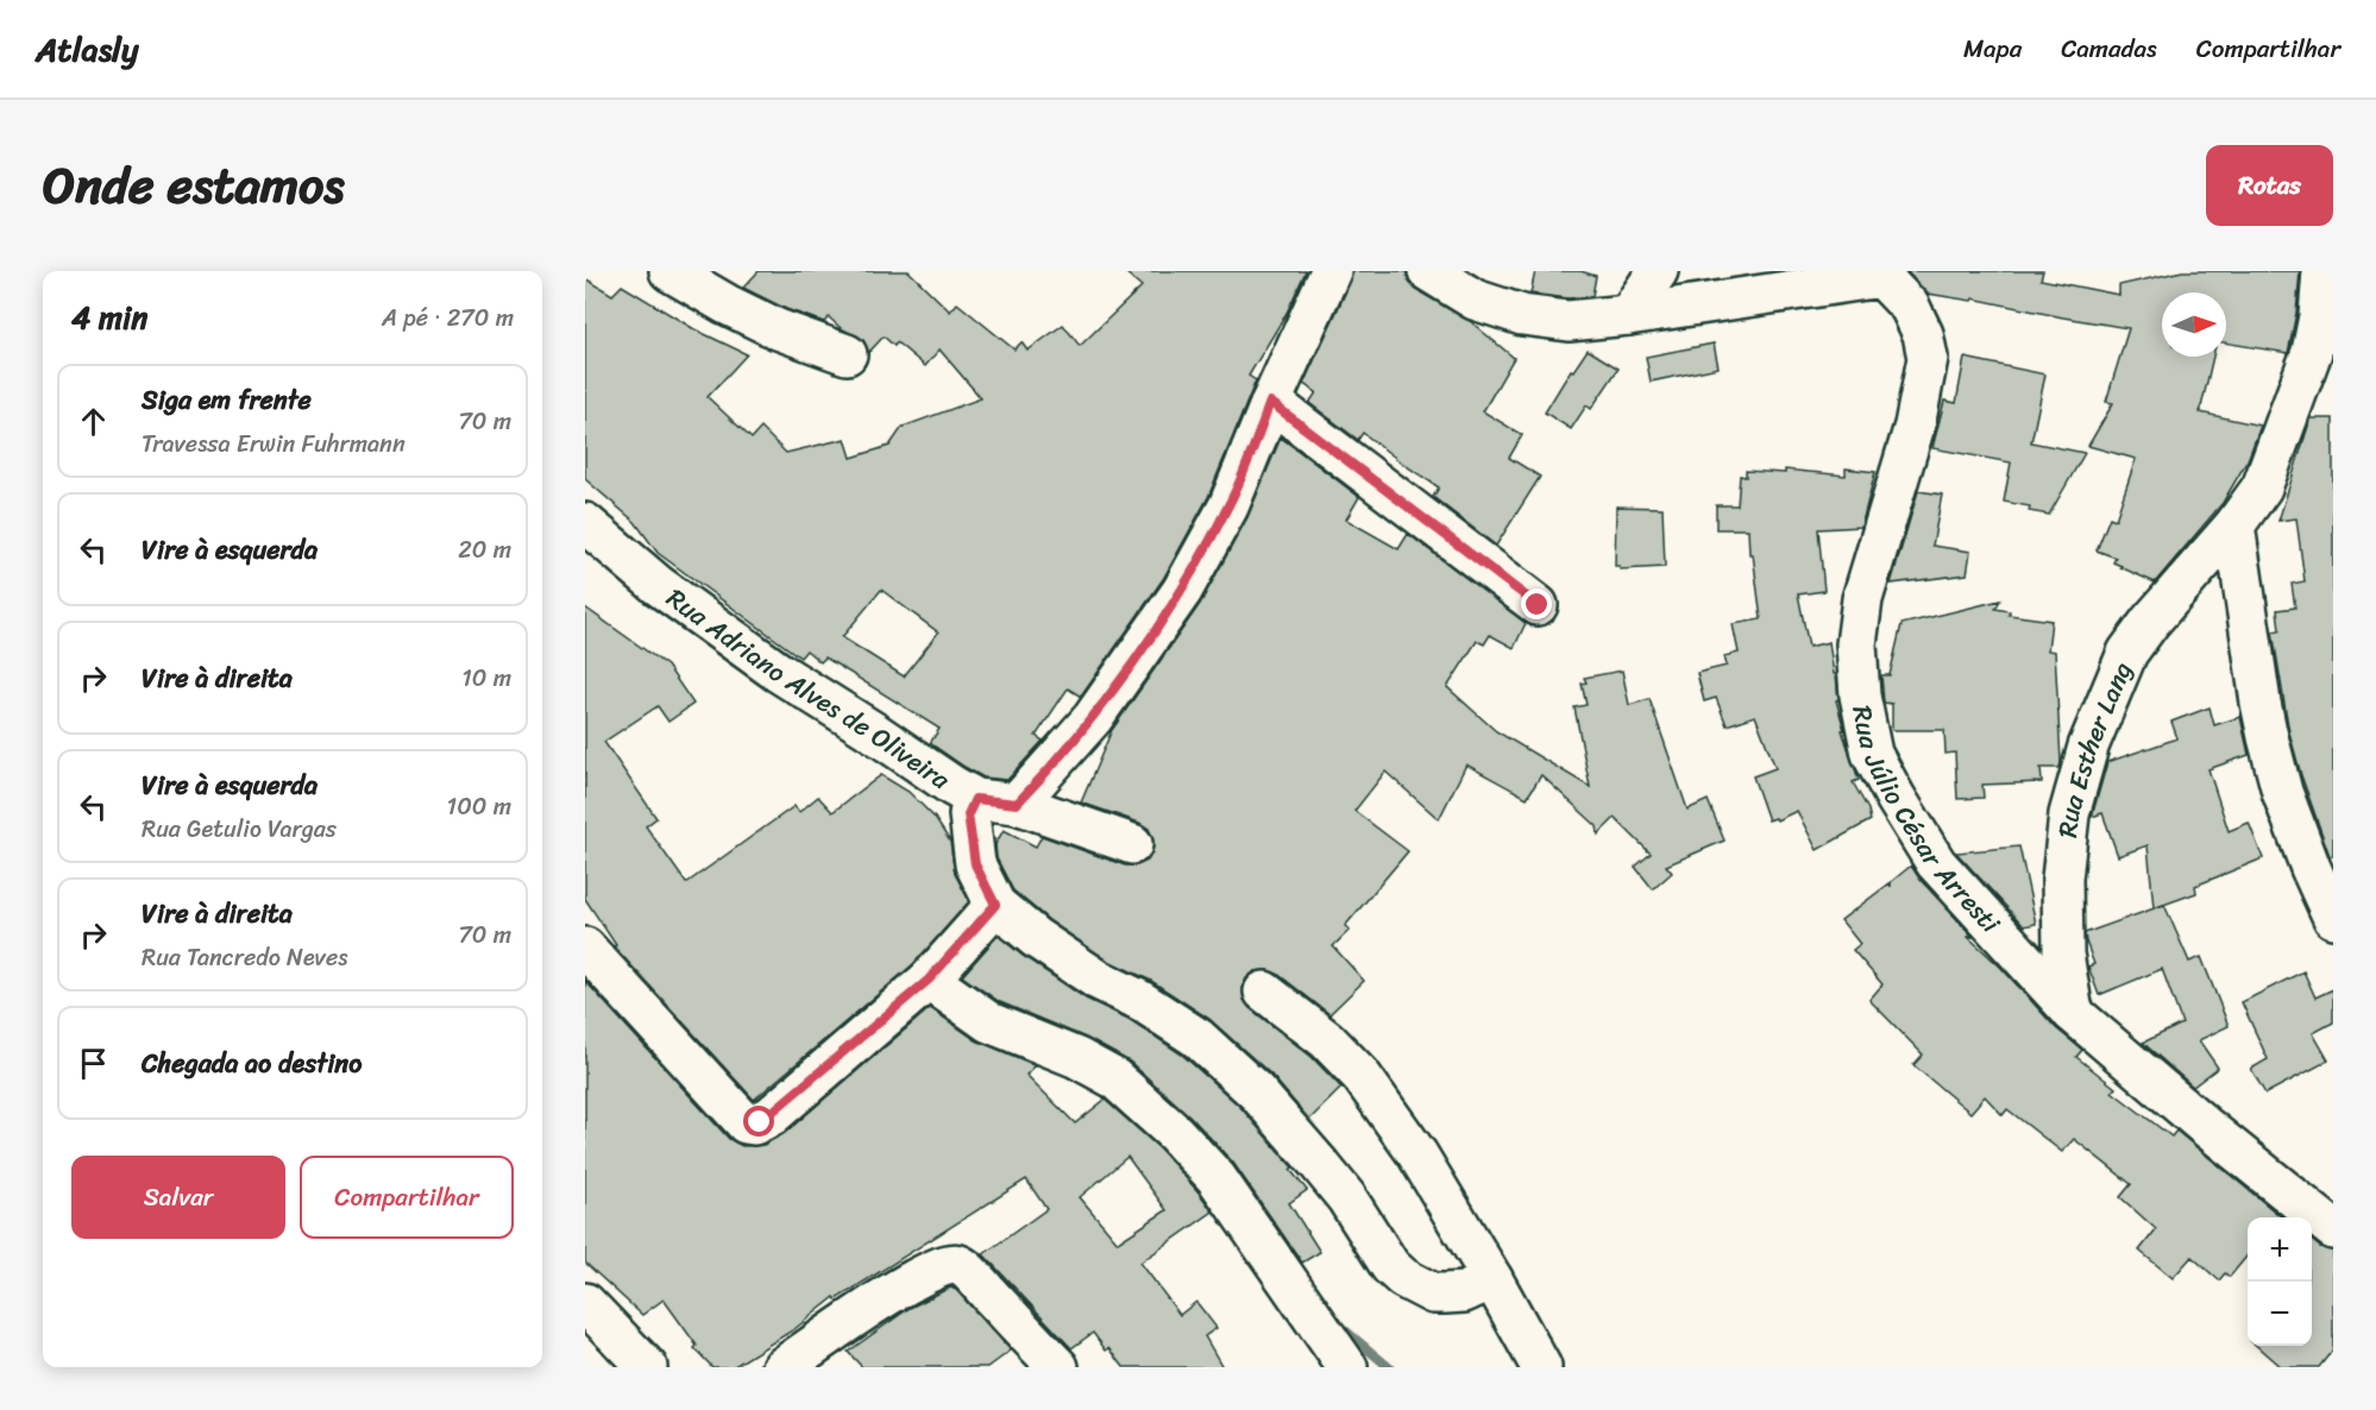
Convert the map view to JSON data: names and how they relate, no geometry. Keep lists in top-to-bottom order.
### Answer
{
  "streets": {
    "street": ["Rua Adriano Alves de Oliveira", "Rua Esther Lang", "Rua Júlio César Arresti"]
  },
  "crossings": [
    ["Rua Esther Lang", "Rua Júlio César Arresti"]
  ],
  "north": "right",
  "page": {
    "header": "Atlasly",
    "nav": ["Mapa", "Camadas", "Compartilhar"],
    "title": "Onde estamos",
    "buttons": [
      "Rotas",
      ["Salvar", "Compartilhar"]
    ],
    "heading": ["4 min", "A pé · 270 m"],
    "list": [
      ["Siga em frente", "Travessa Erwin Fuhrmann", "70 m"],
      ["Vire à esquerda", "20 m"],
      ["Vire à direita", "10 m"],
      ["Vire à esquerda", "Rua Getulio Vargas", "100 m"],
      ["Vire à direita", "Rua Tancredo Neves", "70 m"],
      "Chegada ao destino"
    ],
    "map_buttons": ["+", "−"]
  }
}
